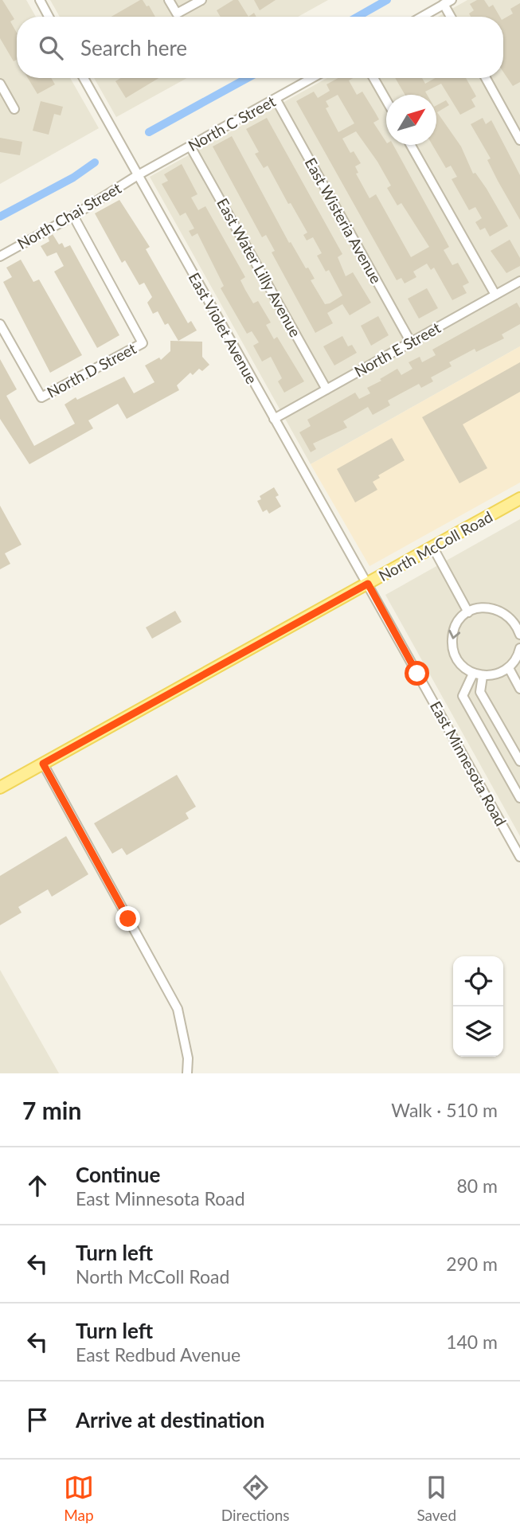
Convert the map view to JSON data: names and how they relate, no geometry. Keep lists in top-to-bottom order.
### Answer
{
  "streets": {
    "main road": ["North McColl Road"],
    "street": [
      "North C Street",
      "North Chai Street",
      "East Wisteria Avenue",
      "East Water Lilly Avenue",
      "East Violet Avenue",
      "North E Street",
      "North D Street",
      "East Minnesota Road"
    ]
  },
  "crossings": [
    ["North C Street", "North Chai Street"],
    ["North C Street", "East Wisteria Avenue"],
    ["North C Street", "East Water Lilly Avenue"],
    ["North C Street", "East Violet Avenue"],
    ["North Chai Street", "East Violet Avenue"],
    ["North Chai Street", "North D Street"],
    ["East Wisteria Avenue", "North E Street"],
    ["East Water Lilly Avenue", "North E Street"],
    ["East Violet Avenue", "North E Street"],
    ["East Violet Avenue", "North McColl Road"],
    ["East Violet Avenue", "East Minnesota Road"],
    ["North McColl Road", "East Minnesota Road"]
  ],
  "north": "top right",
  "page": {
    "search": "Search here",
    "heading": ["7 min", "Walk · 510 m"],
    "list": [
      ["Continue", "East Minnesota Road", "80 m"],
      ["Turn left", "North McColl Road", "290 m"],
      ["Turn left", "East Redbud Avenue", "140 m"],
      "Arrive at destination"
    ],
    "nav": ["Map", "Directions", "Saved"]
  }
}
